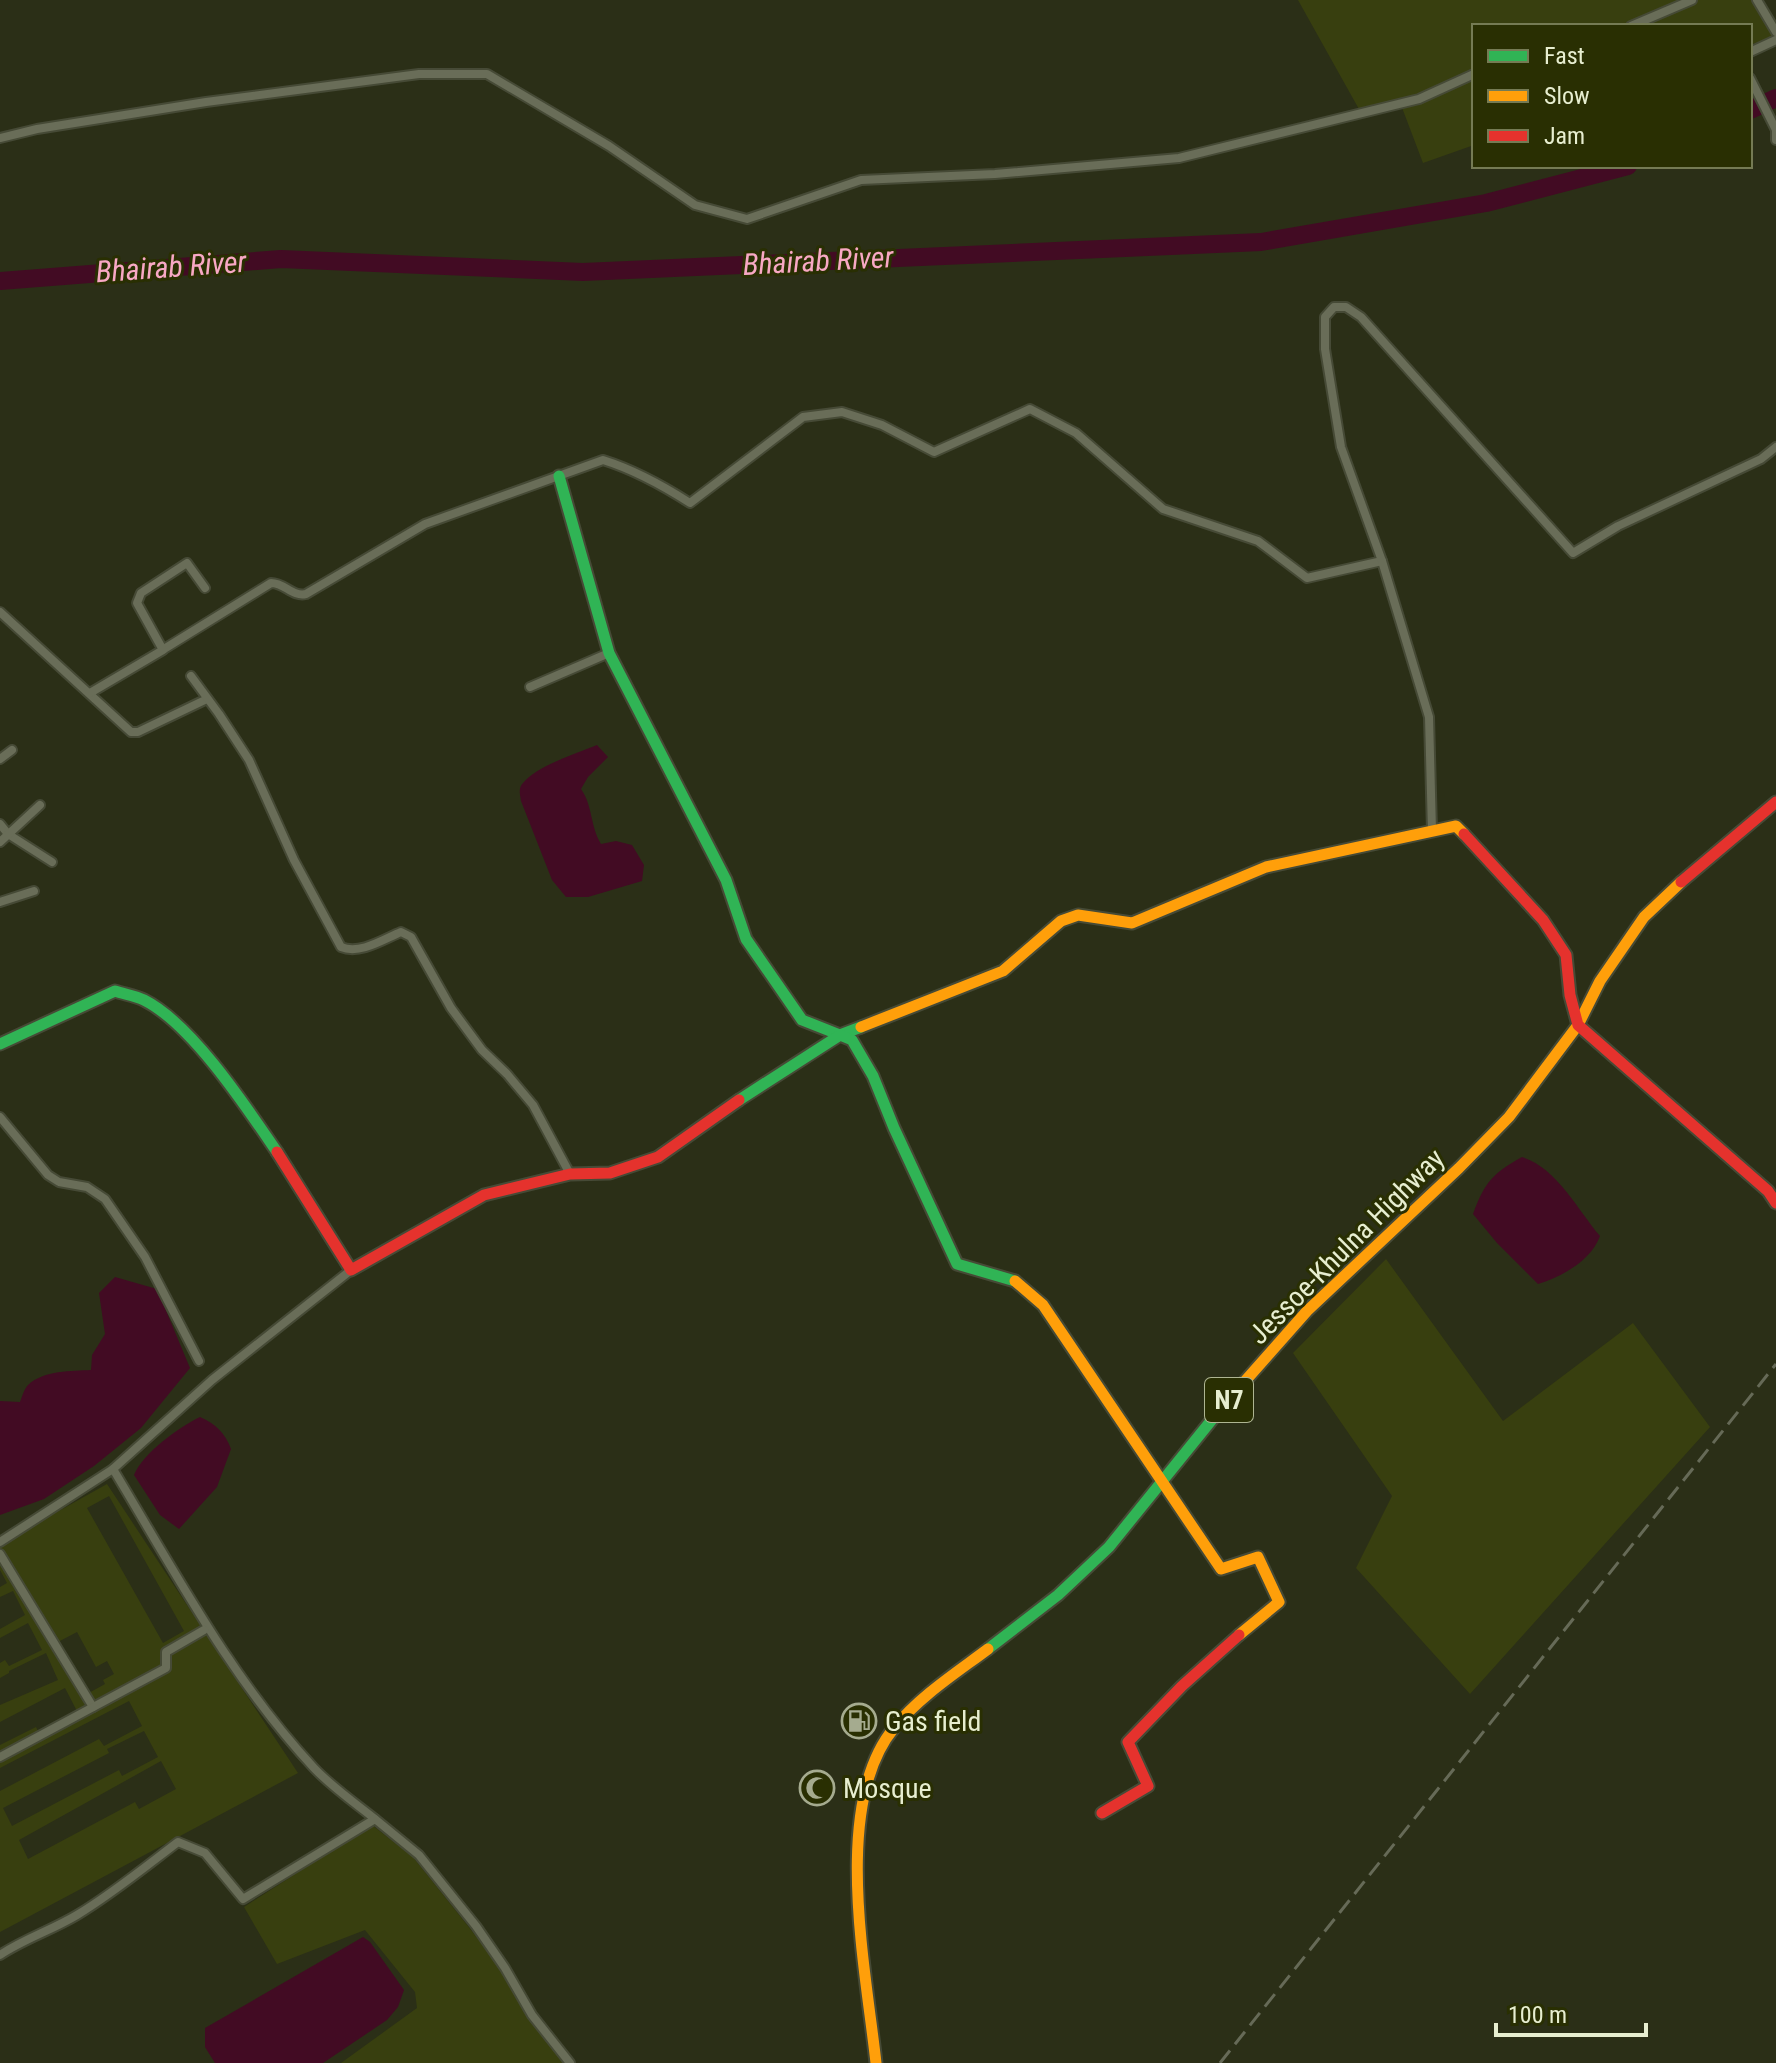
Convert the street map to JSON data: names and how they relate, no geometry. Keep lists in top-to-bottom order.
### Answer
{
  "streets": {
    "main road": ["Jessoe-Khulna Highway", "N7"]
  },
  "water": ["Bhairab River"],
  "places": {
    "fuel station": ["Gas field"],
    "mosque": ["Mosque"]
  },
  "legend": ["Fast", "Slow", "Jam"],
  "scale_bar": "100 m"
}
